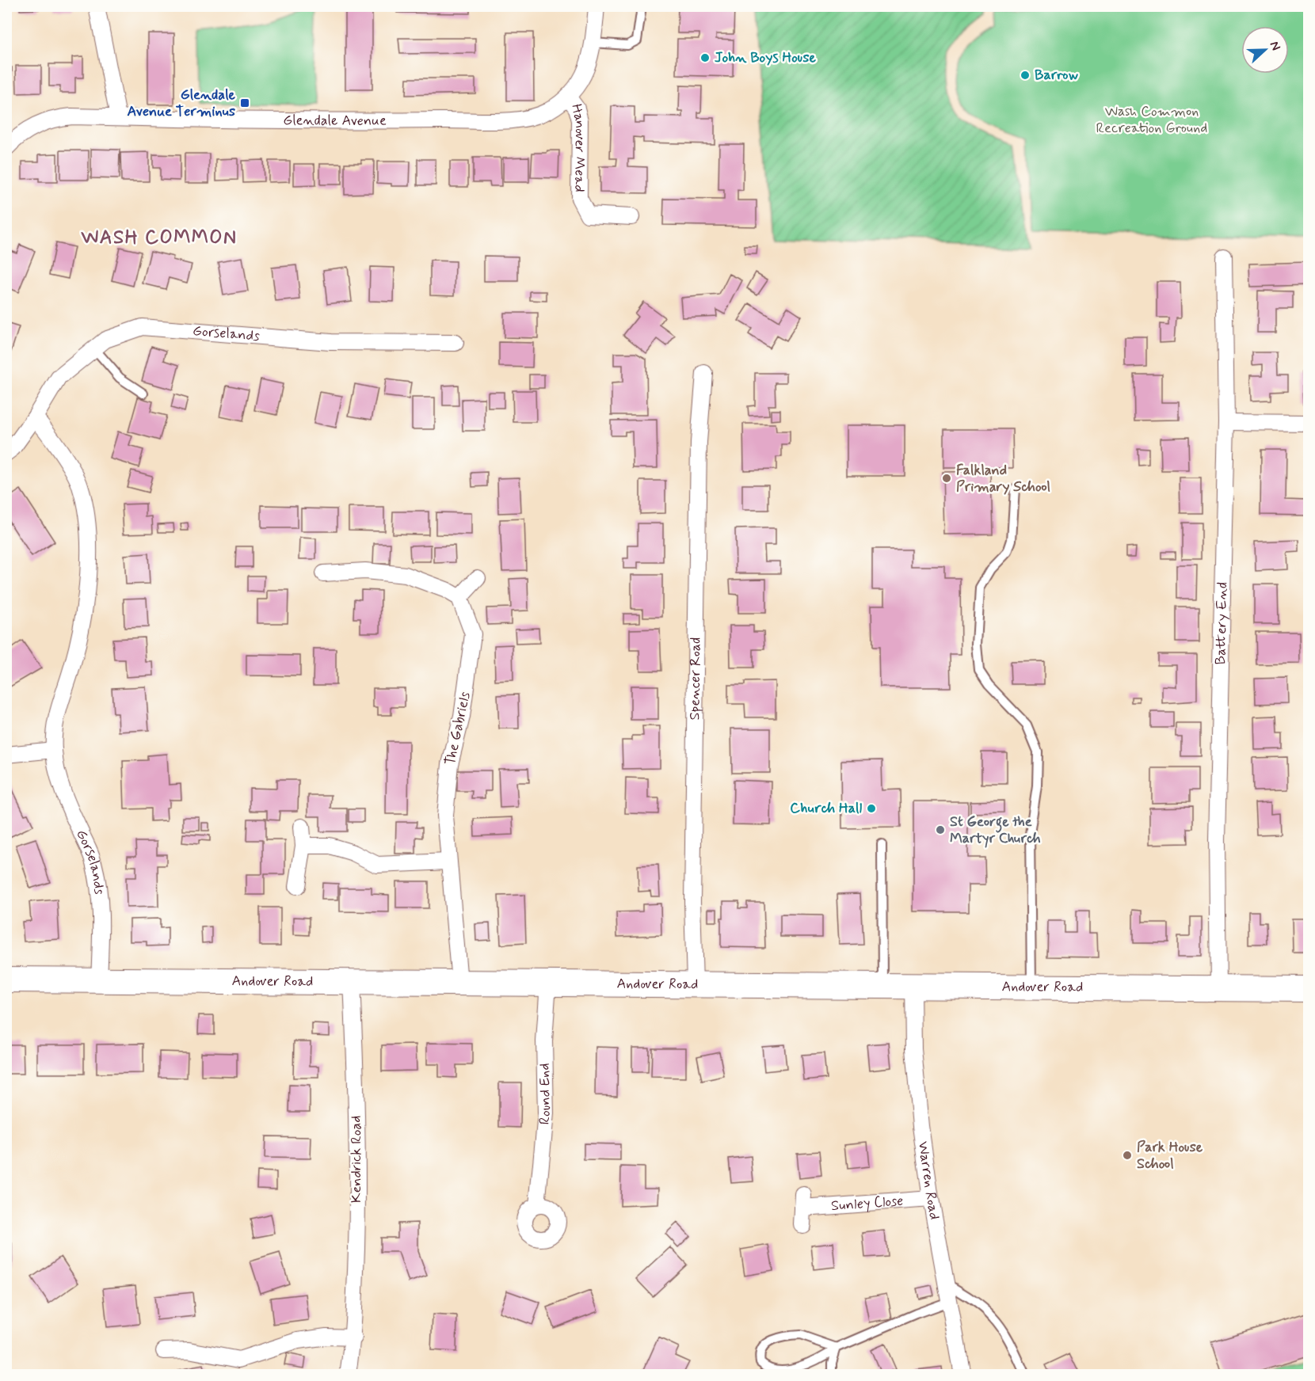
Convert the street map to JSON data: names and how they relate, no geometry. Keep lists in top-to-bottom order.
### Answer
{
  "streets": {
    "main road": ["Andover Road"],
    "street": [
      "Glendale Avenue",
      "Hanover Mead",
      "Gorselands",
      "Battery End",
      "Spencer Road",
      "The Gabriels",
      "Round End",
      "Kendrick Road",
      "Warren Road",
      "Sunley Close"
    ]
  },
  "crossings": [
    ["Glendale Avenue", "Hanover Mead"],
    ["Gorselands", "Andover Road"],
    ["Battery End", "Andover Road"],
    ["Spencer Road", "Andover Road"],
    ["The Gabriels", "Andover Road"],
    ["Andover Road", "Round End"],
    ["Andover Road", "Kendrick Road"],
    ["Andover Road", "Warren Road"],
    ["Warren Road", "Sunley Close"]
  ],
  "districts": ["WASH COMMON"],
  "parks": ["Wash Common Recreation Ground"],
  "places": {
    "other": [
      "John Boys House",
      "Barrow",
      "Falkland Primary School",
      "Church Hall",
      "St George the Martyr Church",
      "Park House School"
    ],
    "transit": ["Glendale Avenue Terminus"]
  },
  "north": "right"
}
